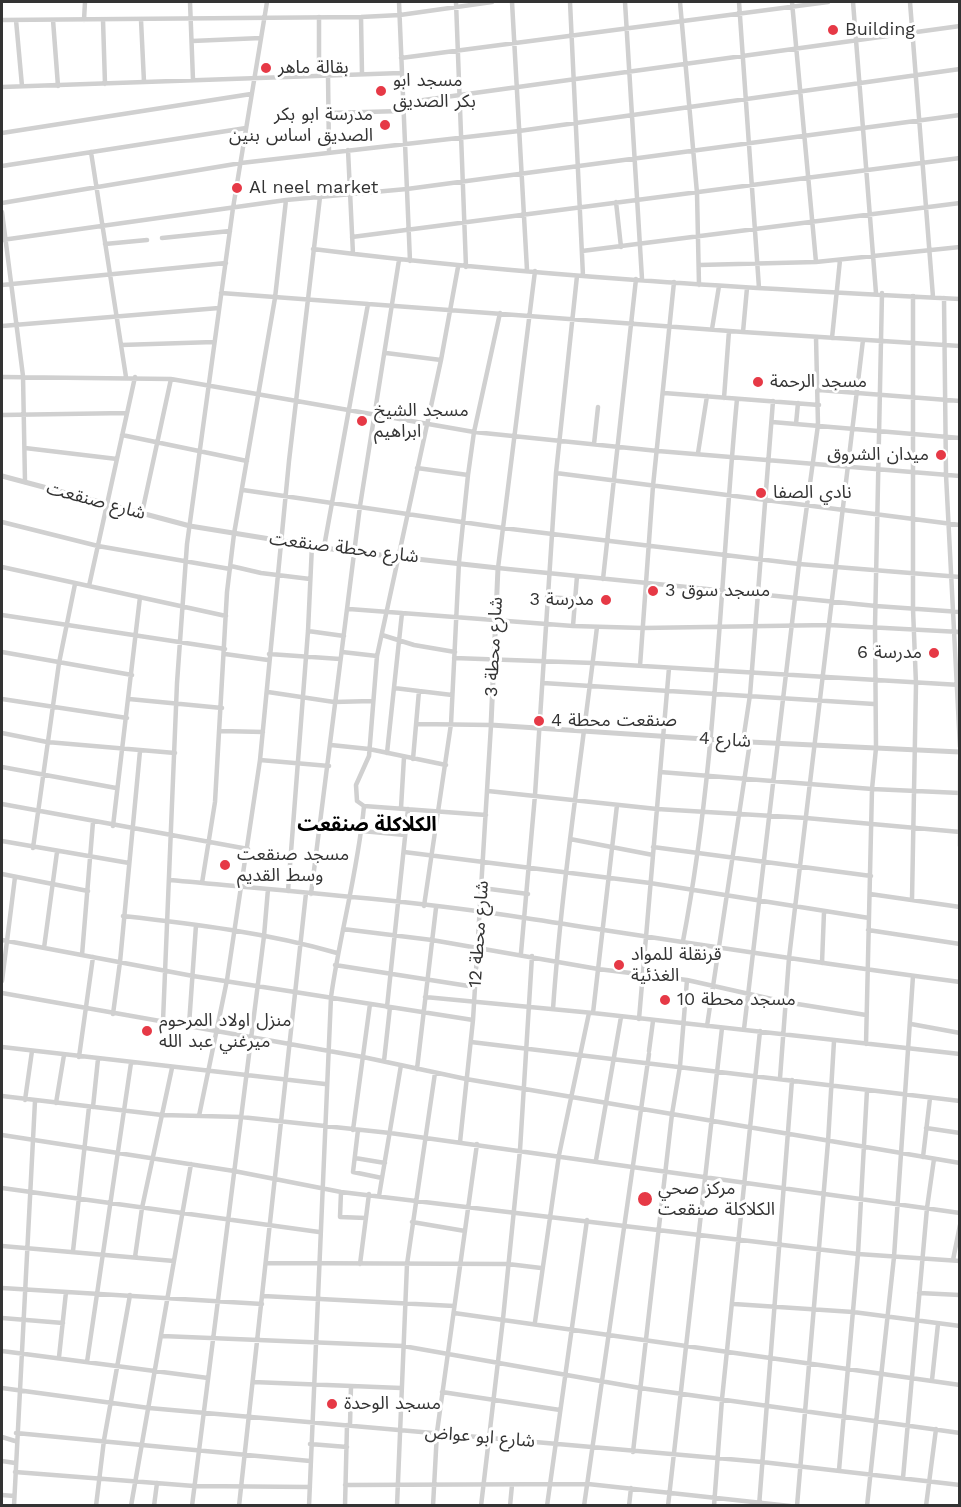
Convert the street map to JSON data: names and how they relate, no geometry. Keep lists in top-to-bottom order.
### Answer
{
  "streets": {
    "street": [
      "شارع صنقعت",
      "شارع محطة صنقعت",
      "شارع محطة 3",
      "شارع 4",
      "شارع محطة 12",
      "شارع ابو عواض"
    ]
  },
  "crossings": [
    ["شارع صنقعت", "شارع محطة صنقعت"],
    ["شارع محطة صنقعت", "شارع محطة 3"],
    ["شارع محطة 3", "شارع 4"],
    ["شارع محطة 3", "شارع محطة 12"],
    ["شارع 4", "شارع محطة 12"]
  ],
  "districts": ["الكلاكلة صنقعت"],
  "places": [
    "Building",
    "بقالة ماهر",
    "مسجد ابو بكر الصديق",
    "مدرسة ابو بكر الصديق اساس بنين",
    "Al neel market",
    "مسجد الرحمة",
    "مسجد الشيخ ابراهيم",
    "ميدان الشروق",
    "نادي الصفا",
    "مسجد سوق 3",
    "مدرسة 3",
    "مدرسة 6",
    "صنقعت محطة 4",
    "مسجد صنقعت وسط القديم",
    "قرنقلة للمواد الغذئية",
    "مسجد محطة 10",
    "منزل اولاد المرحوم ميرغني عبد الله",
    "مركز صحي الكلاكلة صنقعت",
    "مسجد الوحدة"
  ]
}
